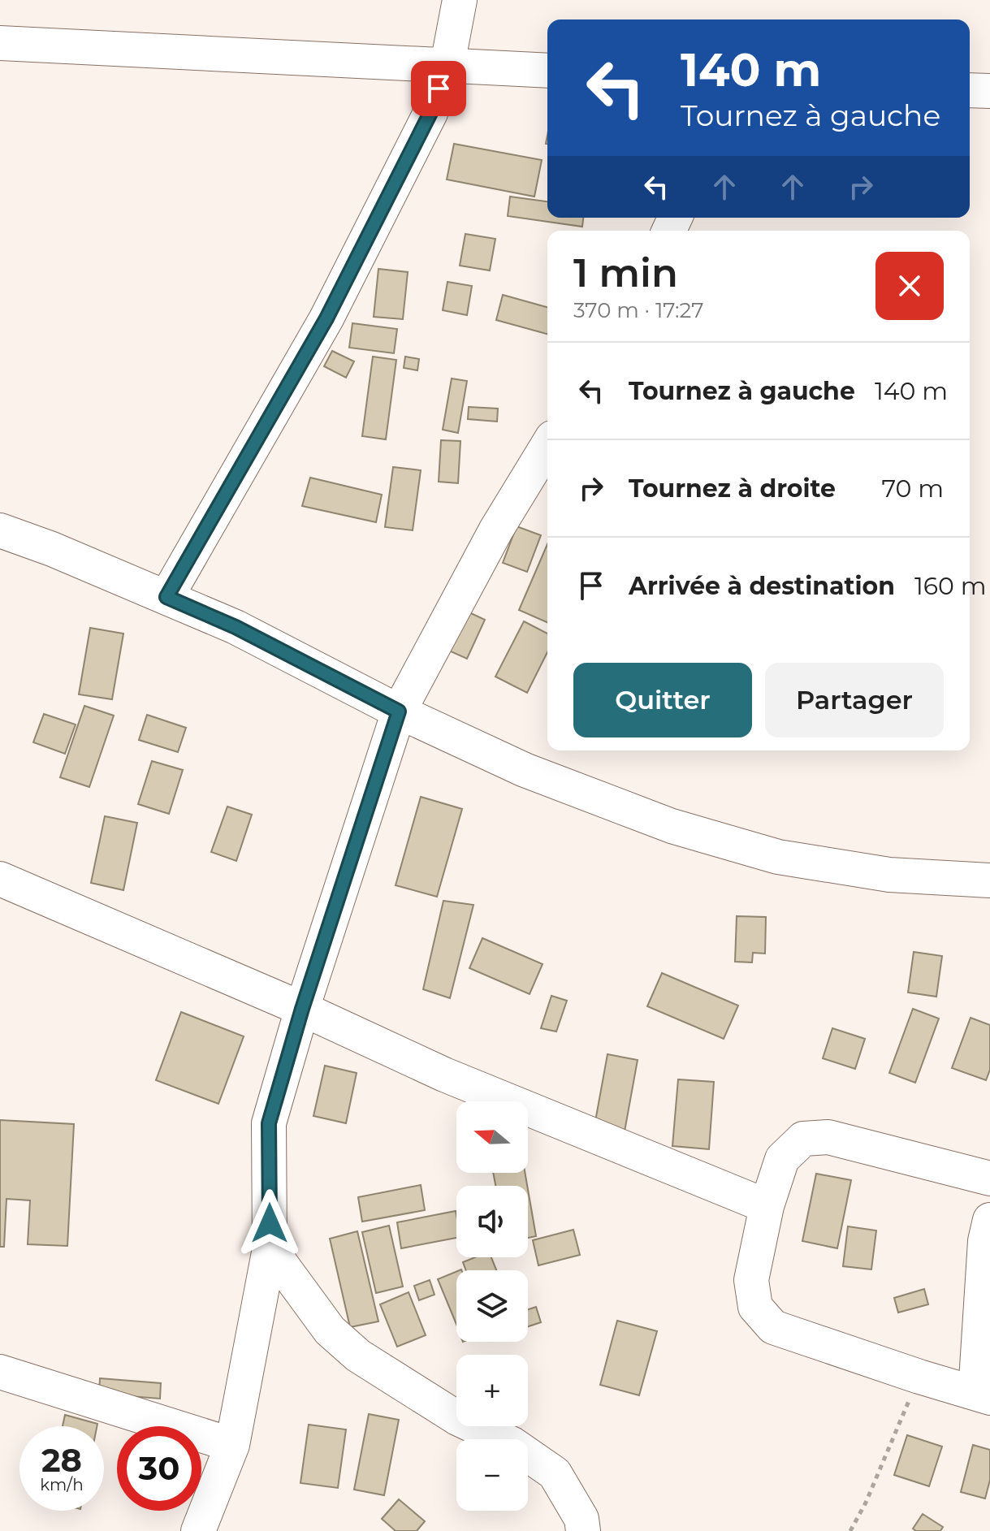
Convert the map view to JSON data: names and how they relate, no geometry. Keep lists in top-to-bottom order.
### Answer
{
  "north": "left",
  "page": {
    "turn": ["140 m", "Tournez à gauche"],
    "heading": ["1 min", "370 m · 17:27"],
    "list": [
      {
        "name": "Tournez à gauche",
        "value": "140 m"
      },
      {
        "name": "Tournez à droite",
        "value": "70 m"
      },
      {
        "name": "Arrivée à destination",
        "value": "160 m"
      }
    ],
    "buttons": ["Quitter", "Partager"],
    "map_buttons": ["+", "−"],
    "speed": "28 km/h",
    "limit": "30"
  }
}
